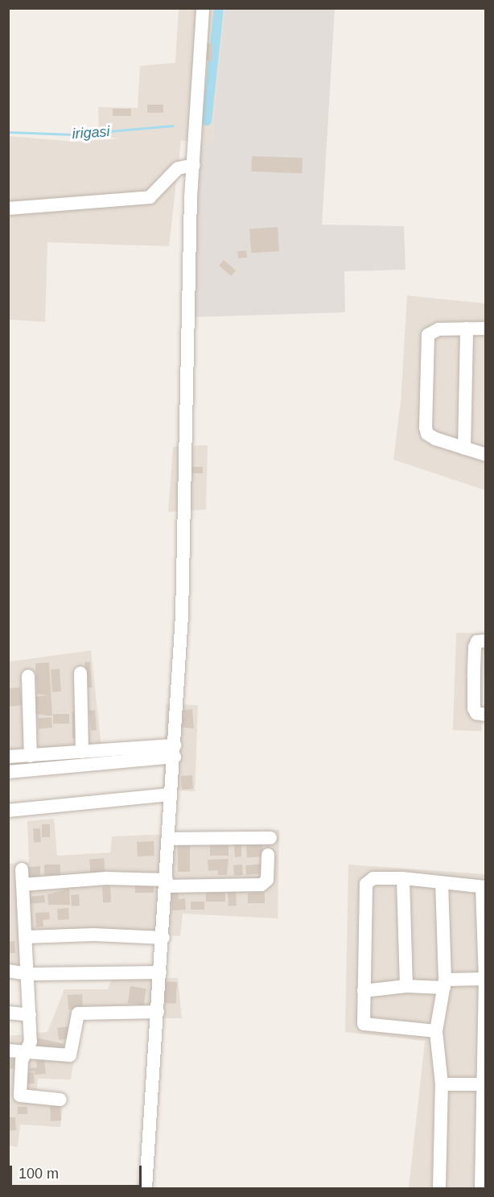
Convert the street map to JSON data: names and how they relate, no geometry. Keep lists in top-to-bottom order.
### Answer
{
  "water": ["irigasi"],
  "scale_bar": "100 m"
}
